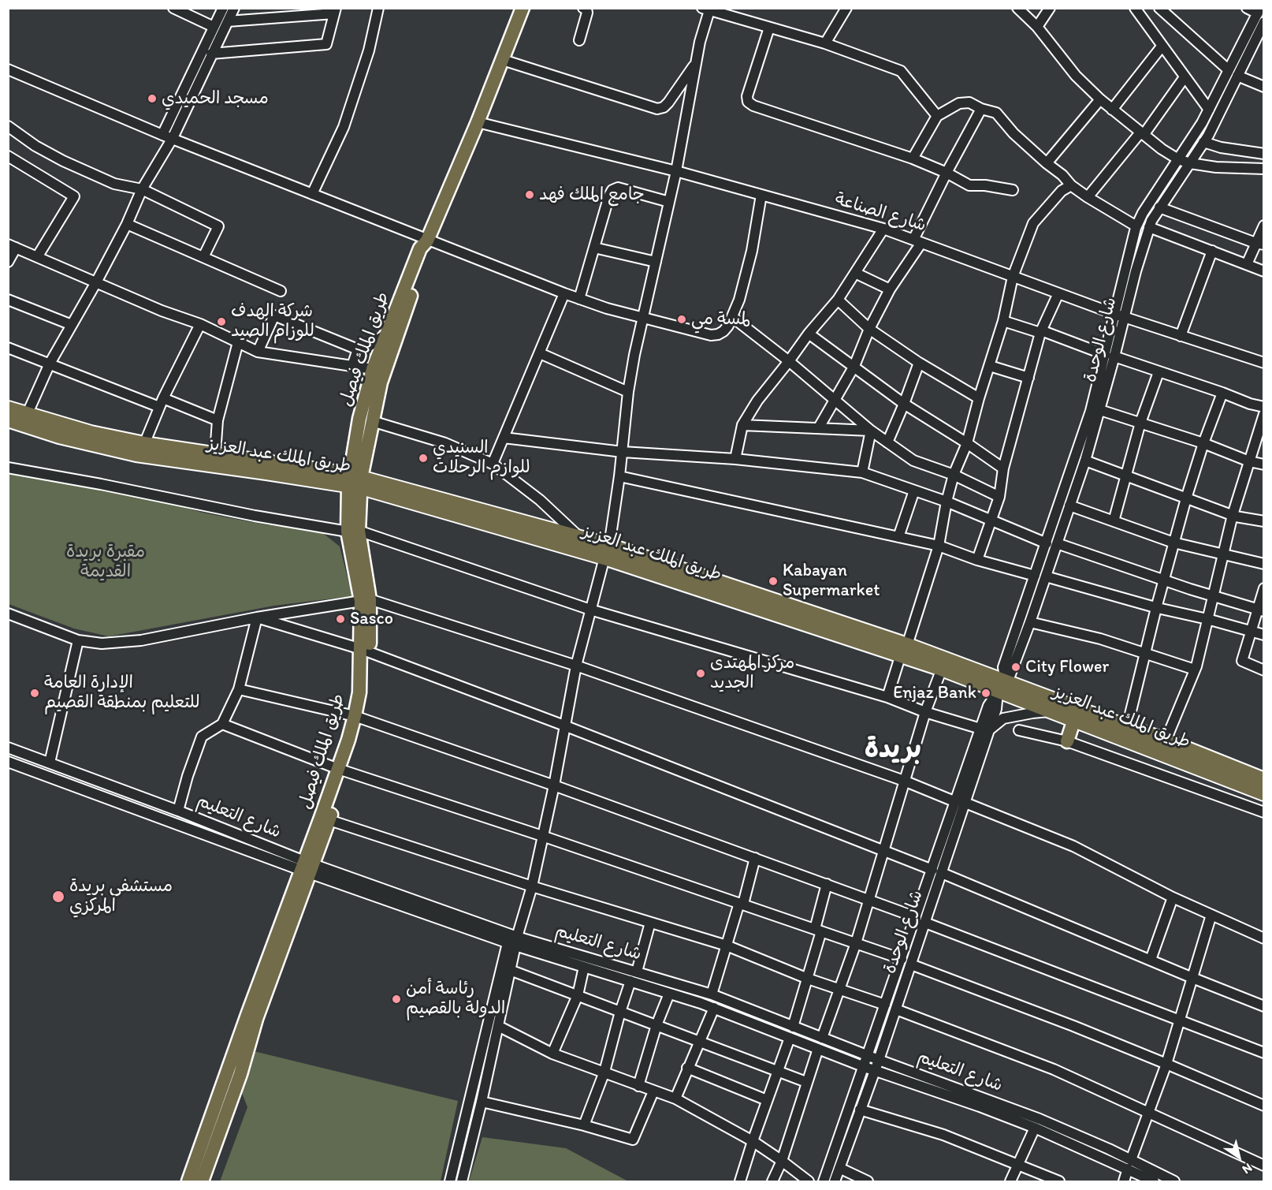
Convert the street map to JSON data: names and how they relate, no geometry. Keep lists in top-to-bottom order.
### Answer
{
  "streets": {
    "highway": ["طريق الملك عبد العزيز"],
    "main road": ["طريق الملك فيصل"],
    "street": ["شارع الصناعة", "شارع الوحدة", "شارع التعليم"]
  },
  "crossings": [
    ["شارع الصناعة", "شارع الوحدة"],
    ["شارع الصناعة", "طريق الملك فيصل"],
    ["شارع الوحدة", "طريق الملك عبد العزيز"],
    ["شارع الوحدة", "شارع التعليم"],
    ["طريق الملك فيصل", "طريق الملك عبد العزيز"],
    ["طريق الملك فيصل", "شارع التعليم"]
  ],
  "districts": ["بريدة"],
  "parks": ["مقبرة بريدة القديمة"],
  "places": [
    "مسجد الحميدي",
    "جامع الملك فهد",
    "لمسة مي",
    "شركة الهدف للوزام الصيد",
    "السنيدي للوازم الرحلات",
    "Kabayan Supermarket",
    "Sasco",
    "City Flower",
    "مركز المهتدى الجديد",
    "الإدارة العامة للتعليم بمنطقة القصيم",
    "Enjaz Bank",
    "مستشفى بريدة المركزي",
    "رئاسة أمن الدولة بالقصيم"
  ],
  "north": "bottom right"
}
